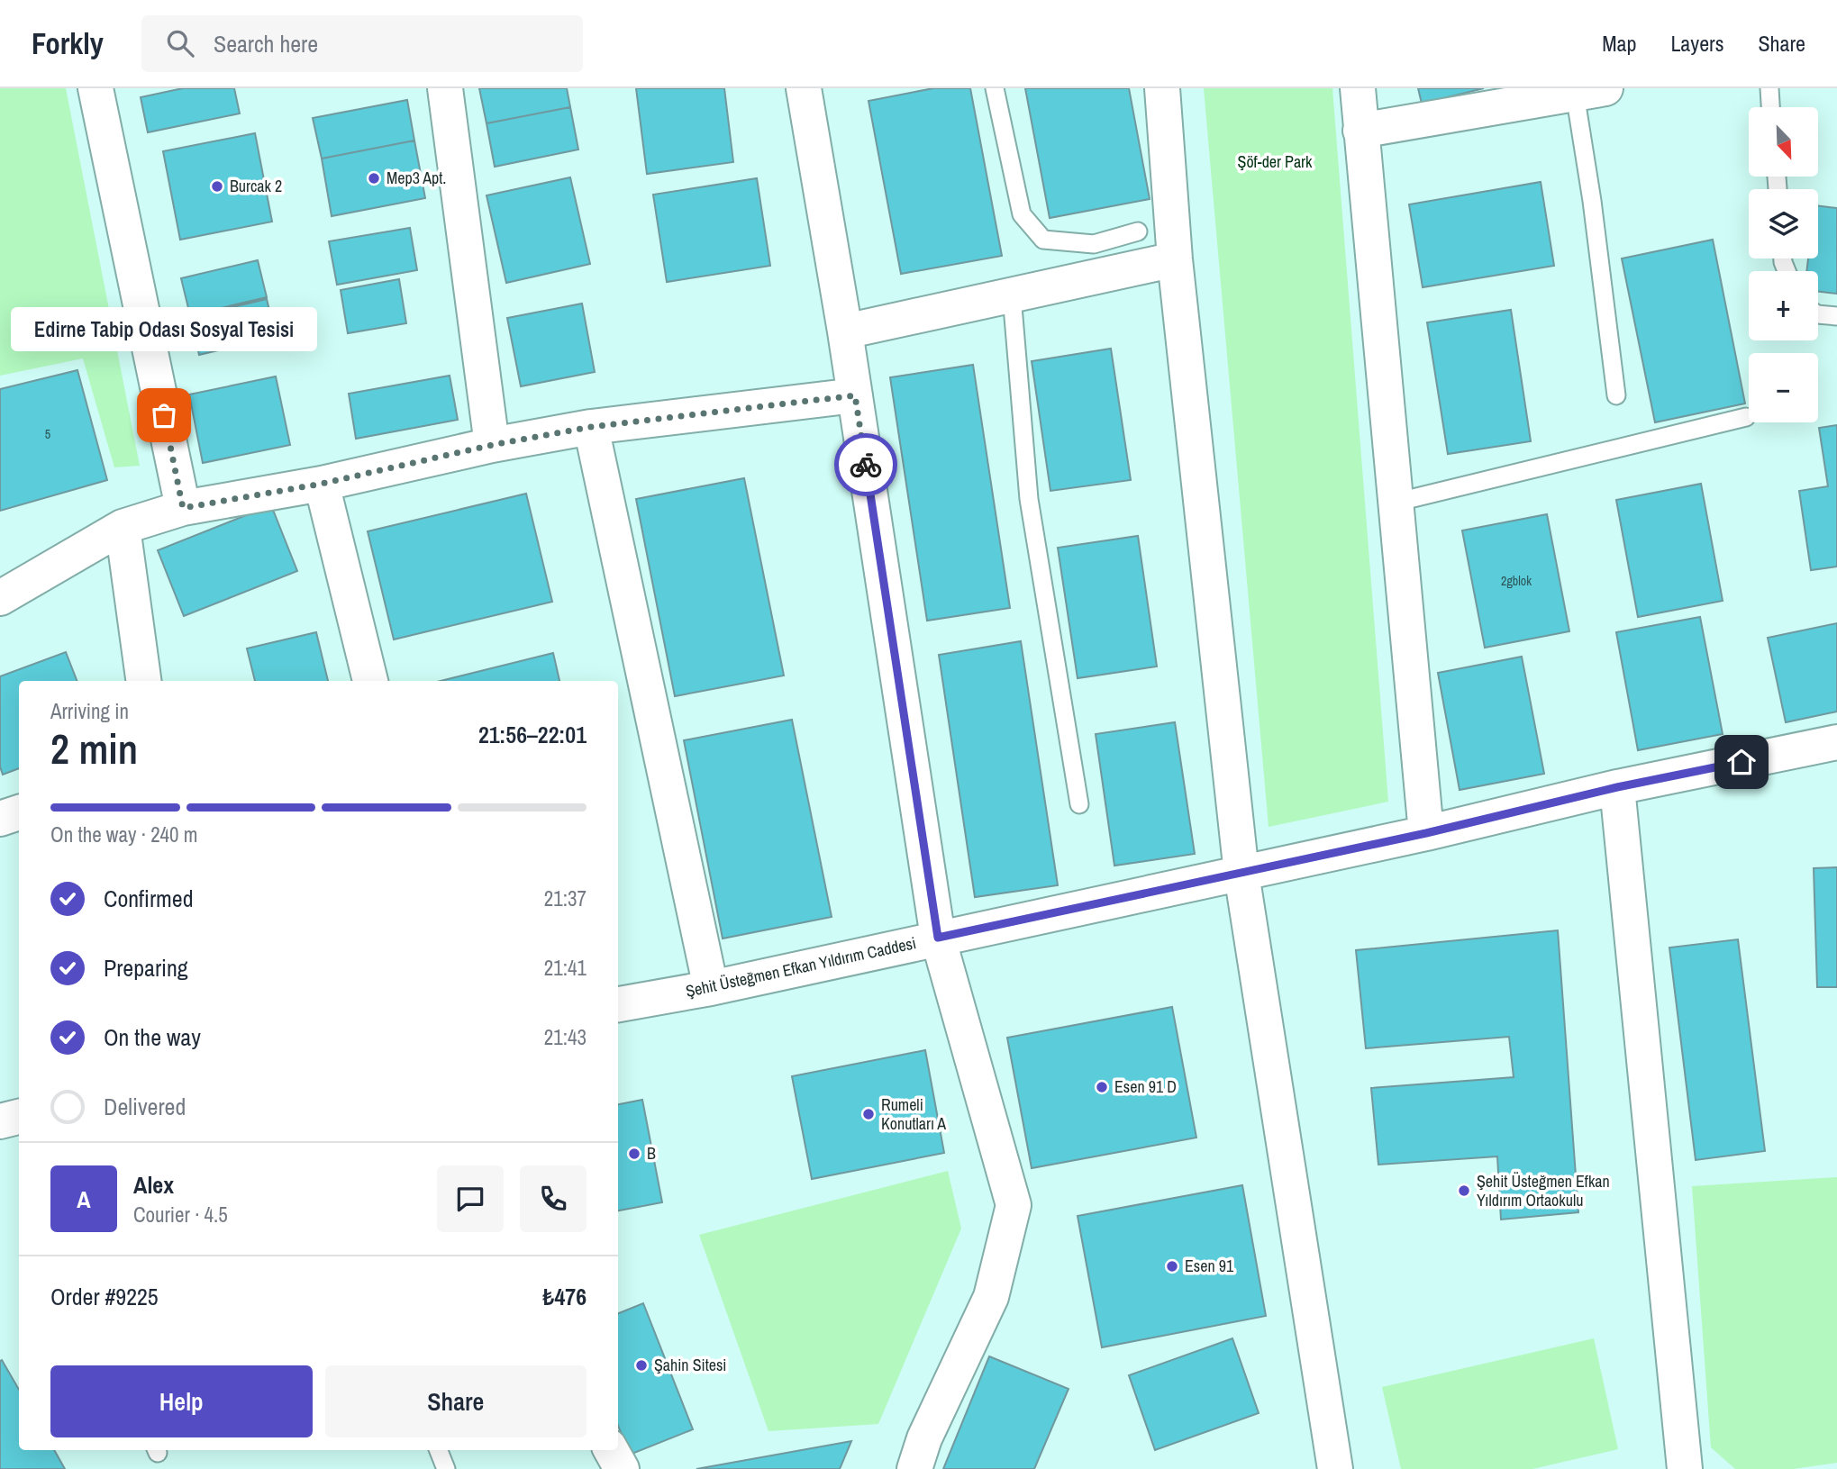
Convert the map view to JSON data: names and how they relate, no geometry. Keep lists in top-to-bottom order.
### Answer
{
  "streets": {
    "street": ["Şehit Üsteğmen Efkan Yıldırım Caddesi"]
  },
  "parks": ["Şöf-der Park"],
  "places": [
    "Mep3 Apt.",
    "Burcak 2",
    "Edirne Tabip Odası Sosyal Tesisi",
    "Esen 91 D",
    "Rumeli Konutları A",
    "B",
    "Şehit Üsteğmen Efkan Yıldırım Ortaokulu",
    "Esen 91",
    "Şahin Sitesi"
  ],
  "house_numbers": ["5", "2gblok"],
  "north": "bottom right",
  "page": {
    "header": "Forkly",
    "search": "Search here",
    "nav": ["Map", "Layers", "Share"],
    "map_buttons": ["+", "−"],
    "bubble": "Edirne Tabip Odası Sosyal Tesisi",
    "heading": ["2 min", "Arriving in", "21:56–22:01"],
    "panel": [
      "Alex",
      "Courier · 4.5",
      "Order #9225",
      "₺476"
    ],
    "bar": "On the way · 240 m",
    "list": [
      ["Confirmed", "21:37"],
      ["Preparing", "21:41"],
      ["On the way", "21:43"],
      "Delivered"
    ],
    "round": "A",
    "buttons": ["Help", "Share"]
  }
}
